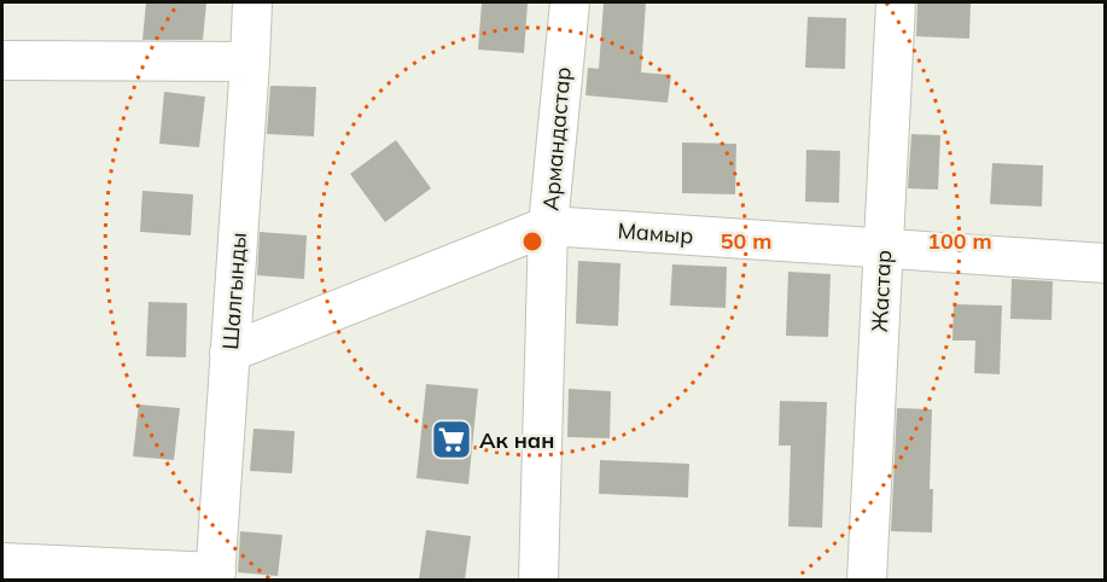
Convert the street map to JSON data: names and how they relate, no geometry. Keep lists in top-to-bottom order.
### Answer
{
  "streets": {
    "street": [
      "Армандастар",
      "Мамыр",
      "Шалгынды",
      "Жастар"
    ]
  },
  "crossings": [
    ["Армандастар", "Мамыр"],
    ["Мамыр", "Шалгынды"],
    ["Мамыр", "Жастар"]
  ],
  "places": {
    "supermarket": ["Ак нан"]
  },
  "rings": ["50 m", "100 m"]
}
